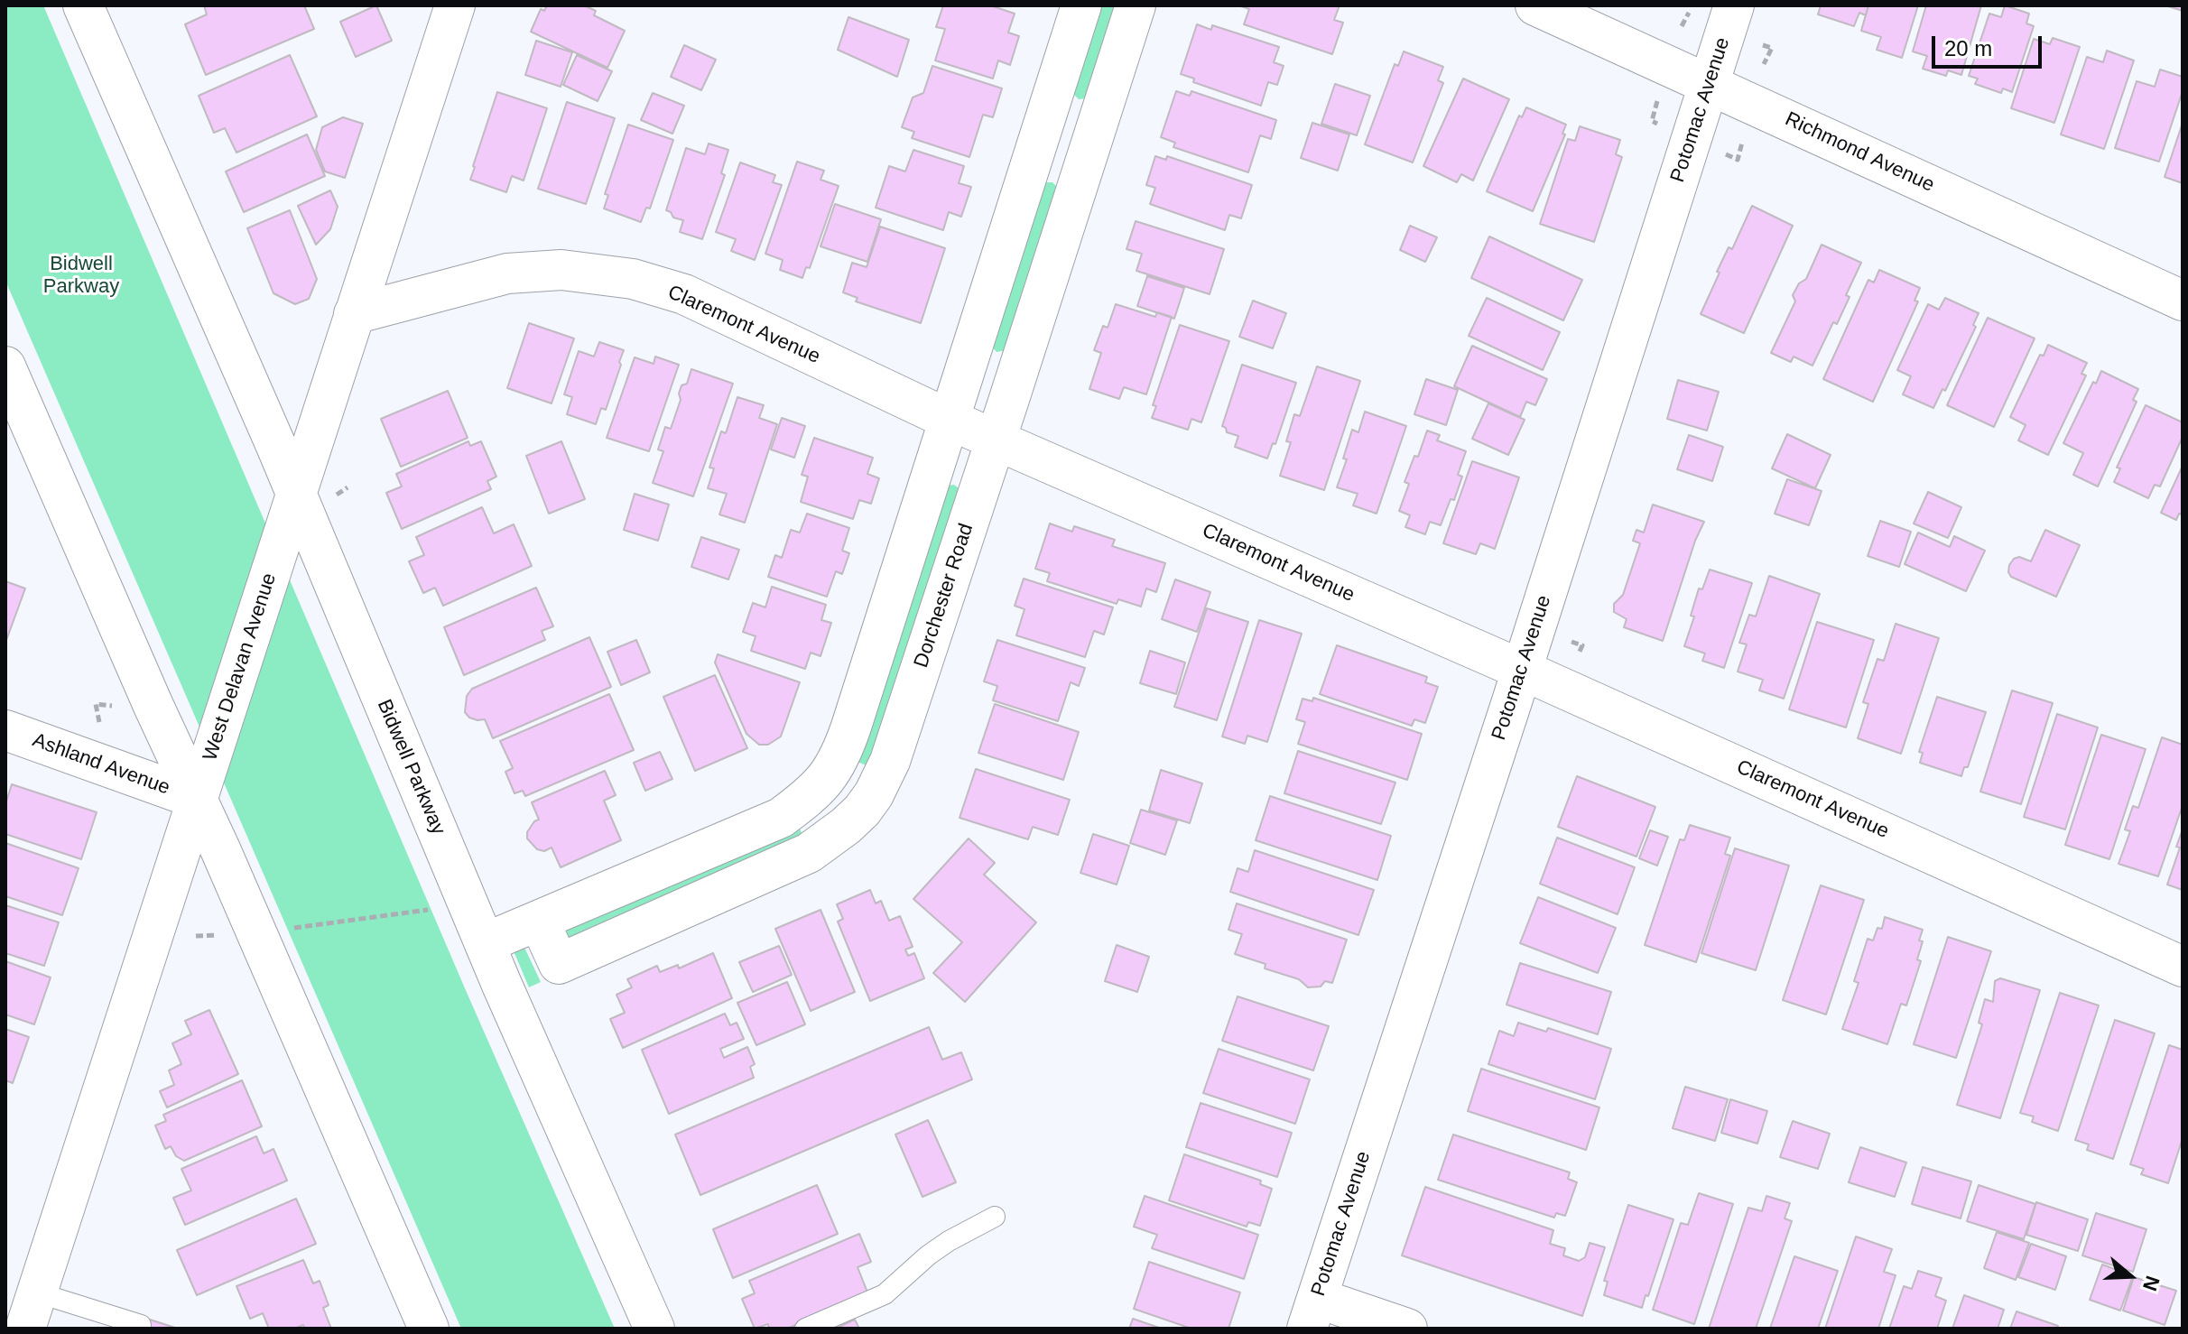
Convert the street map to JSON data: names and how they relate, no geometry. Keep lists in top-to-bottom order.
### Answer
{
  "streets": {
    "street": [
      "Potomac Avenue",
      "Richmond Avenue",
      "Claremont Avenue",
      "Dorchester Road",
      "West Delavan Avenue",
      "Ashland Avenue",
      "Bidwell Parkway"
    ]
  },
  "crossings": [
    ["Potomac Avenue", "Richmond Avenue"],
    ["Potomac Avenue", "Claremont Avenue"],
    ["Claremont Avenue", "Dorchester Road"],
    ["Claremont Avenue", "West Delavan Avenue"],
    ["West Delavan Avenue", "Ashland Avenue"],
    ["West Delavan Avenue", "Bidwell Parkway"]
  ],
  "parks": ["Bidwell Parkway"],
  "scale_bar": "20 m",
  "north": "right"
}
